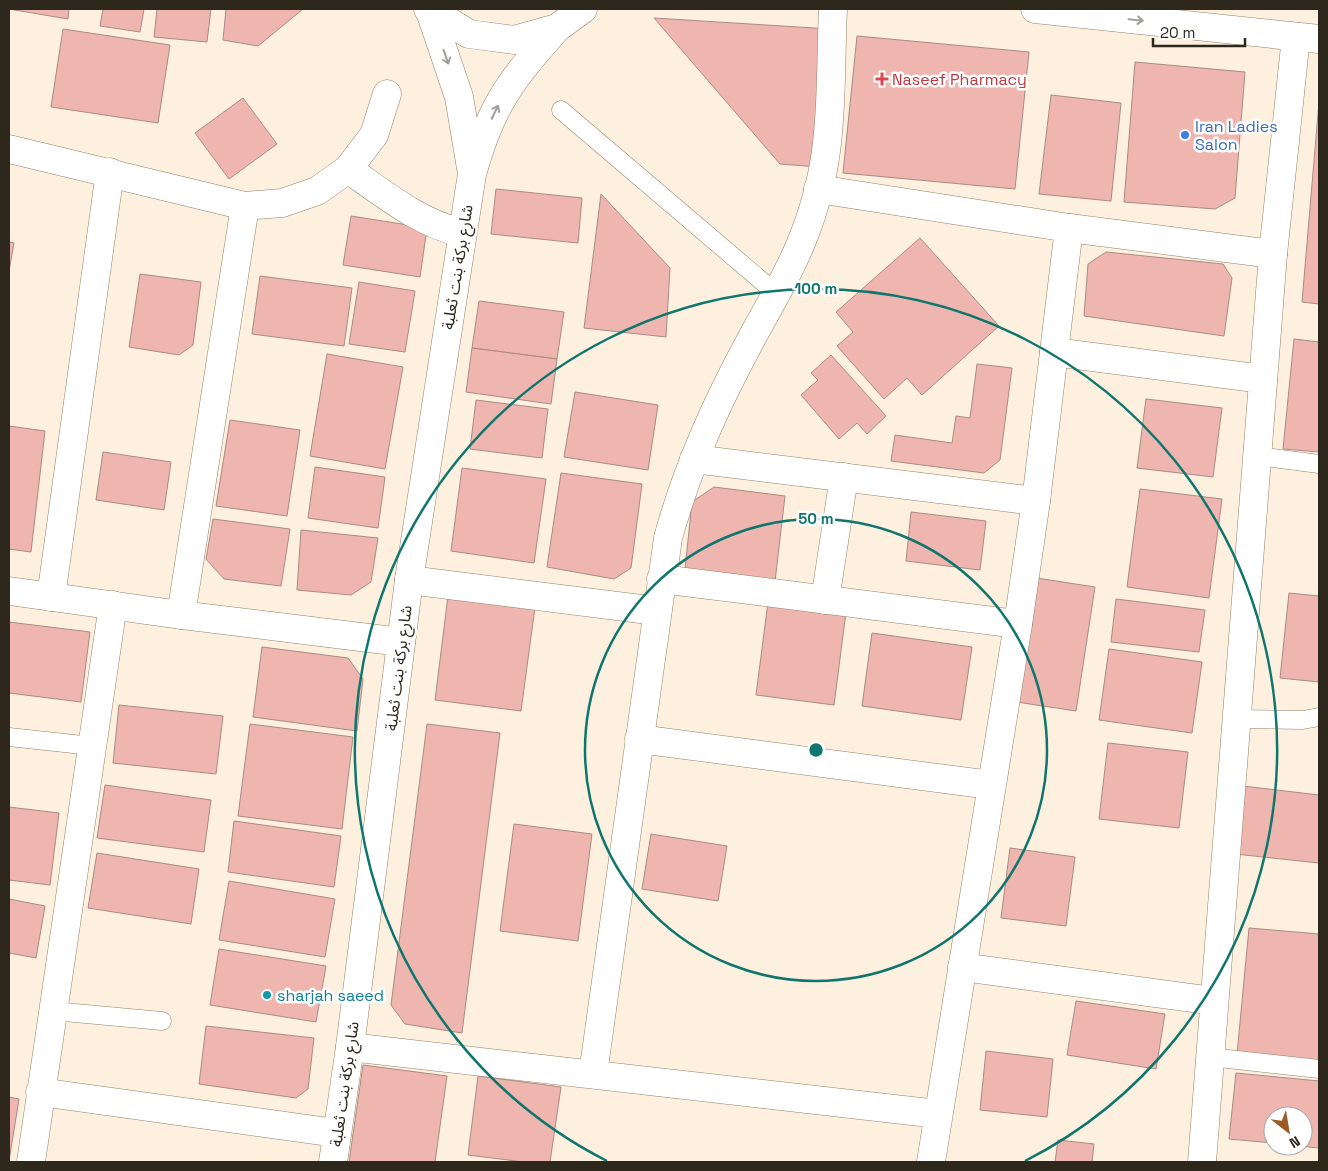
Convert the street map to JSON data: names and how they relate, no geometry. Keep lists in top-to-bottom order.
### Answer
{
  "streets": {
    "street": ["شارع بركة بنت ثعلبة"]
  },
  "places": {
    "health": ["Naseef Pharmacy"],
    "other": ["Iran Ladies Salon", "sharjah saeed"]
  },
  "scale_bar": "20 m",
  "north": "bottom right",
  "rings": ["100 m", "50 m"]
}
